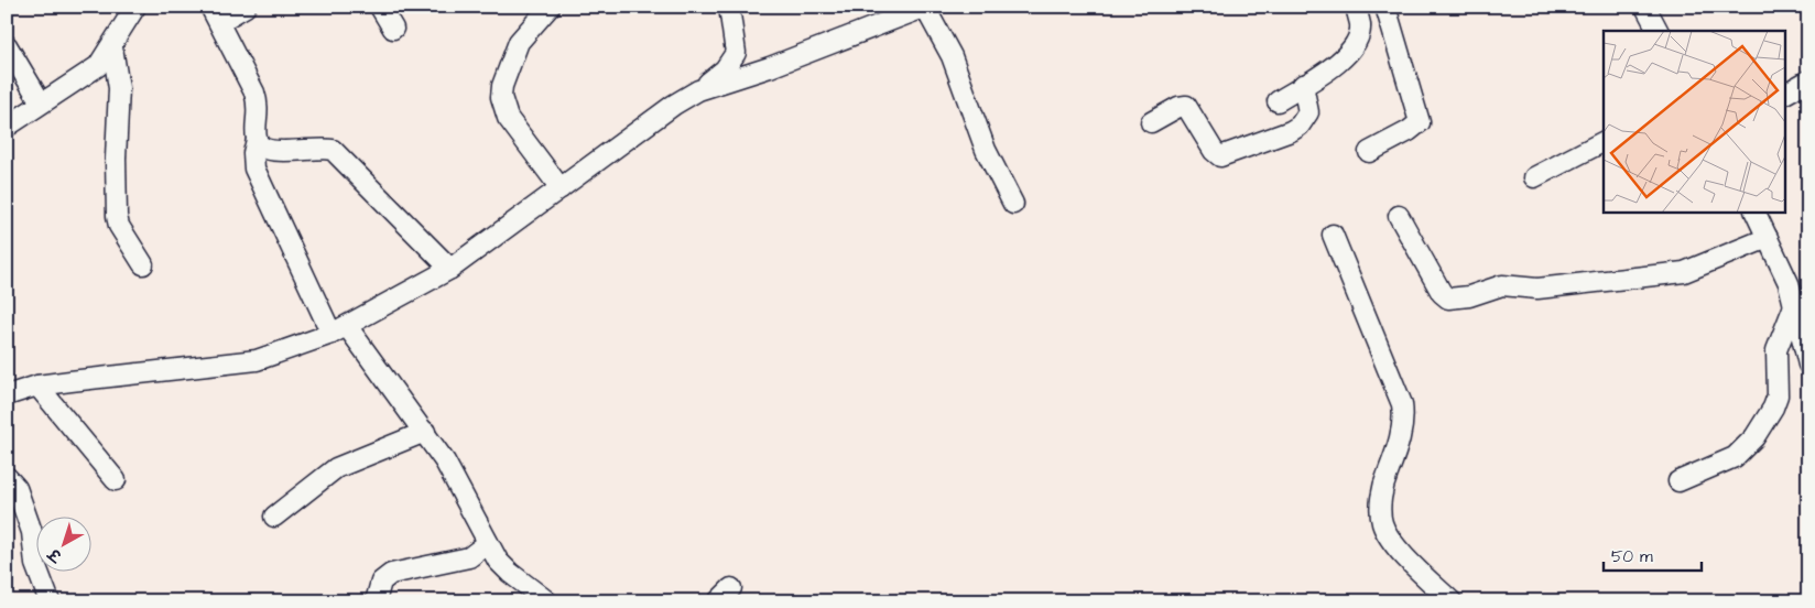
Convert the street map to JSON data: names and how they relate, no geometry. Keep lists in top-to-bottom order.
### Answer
{
  "scale_bar": "50 m",
  "north": "bottom left"
}
